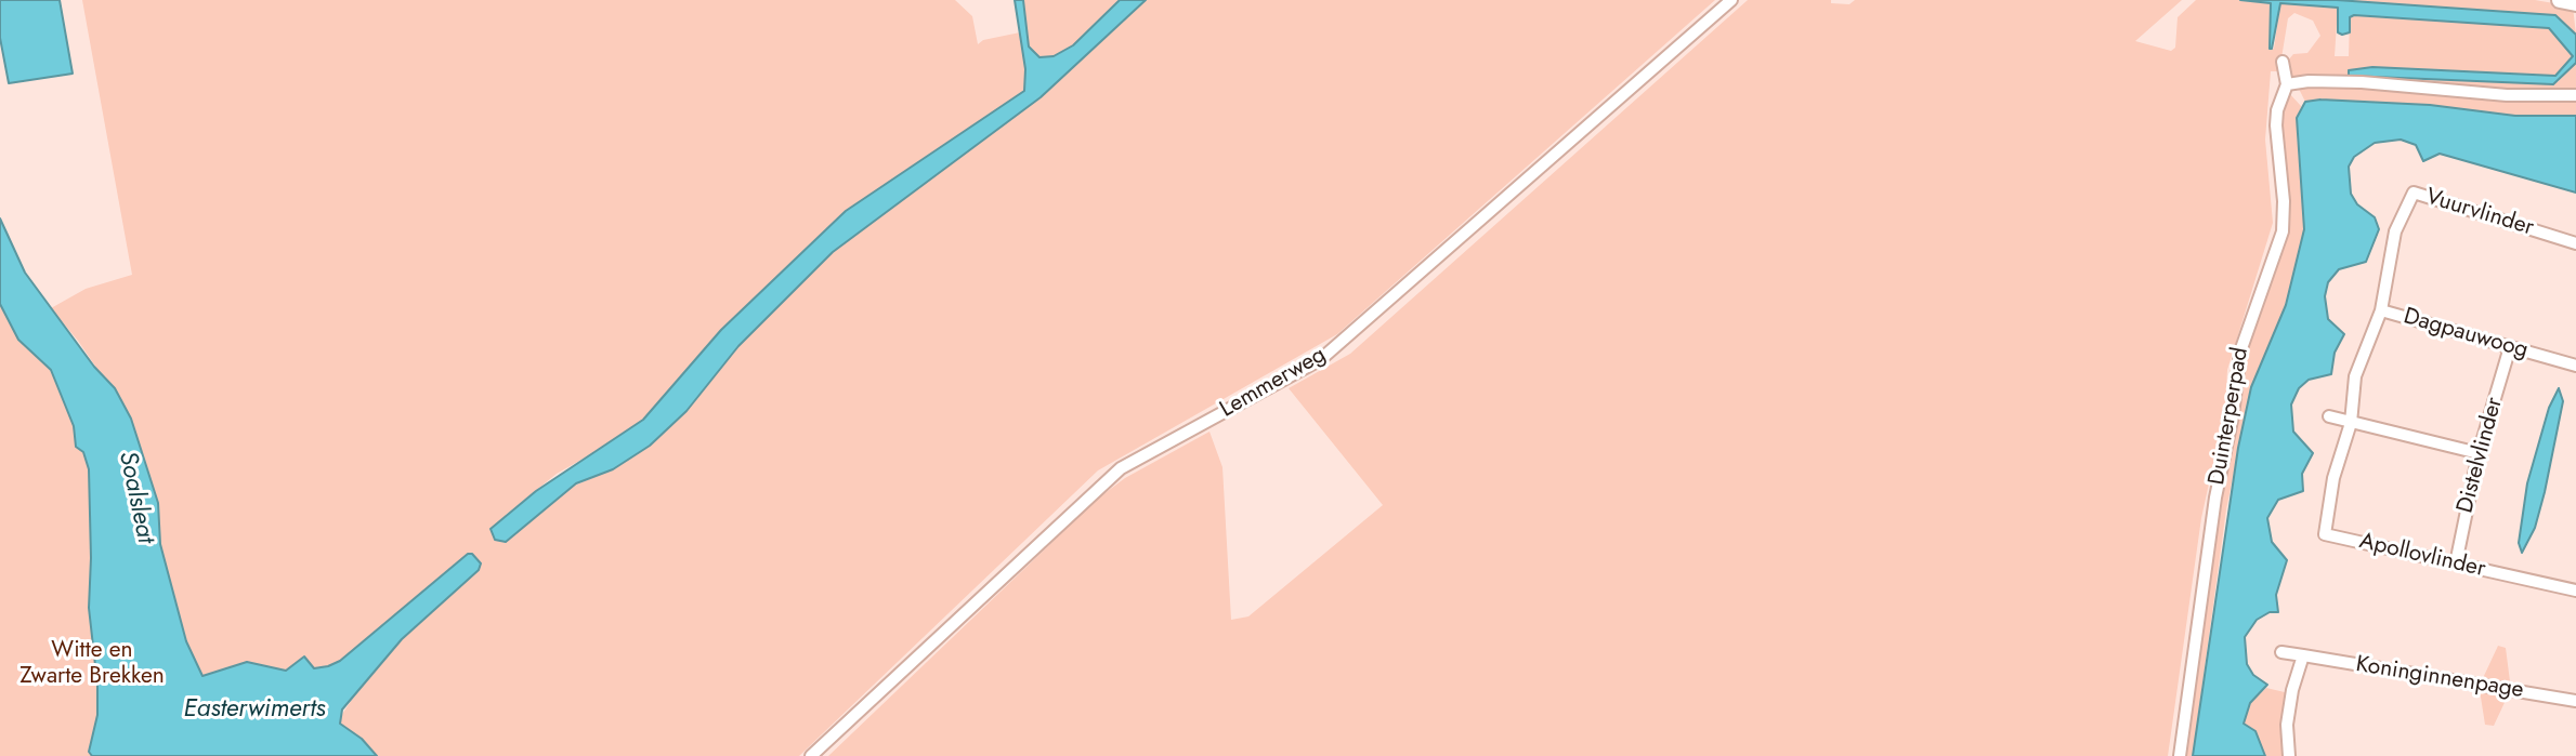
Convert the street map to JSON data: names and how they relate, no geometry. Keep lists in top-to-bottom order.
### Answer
{
  "streets": {
    "street": [
      "Vuurvlinder",
      "Dagpauwoog",
      "Lemmerweg",
      "Duinterperpad",
      "Distelvlinder",
      "Apollovlinder",
      "Koninginnenpage"
    ]
  },
  "crossings": [
    ["Vuurvlinder", "Dagpauwoog"],
    ["Dagpauwoog", "Distelvlinder"],
    ["Dagpauwoog", "Apollovlinder"],
    ["Distelvlinder", "Apollovlinder"]
  ],
  "water": ["Soalsleat", "Easterwimerts"],
  "parks": ["Witte en Zwarte Brekken"]
}
